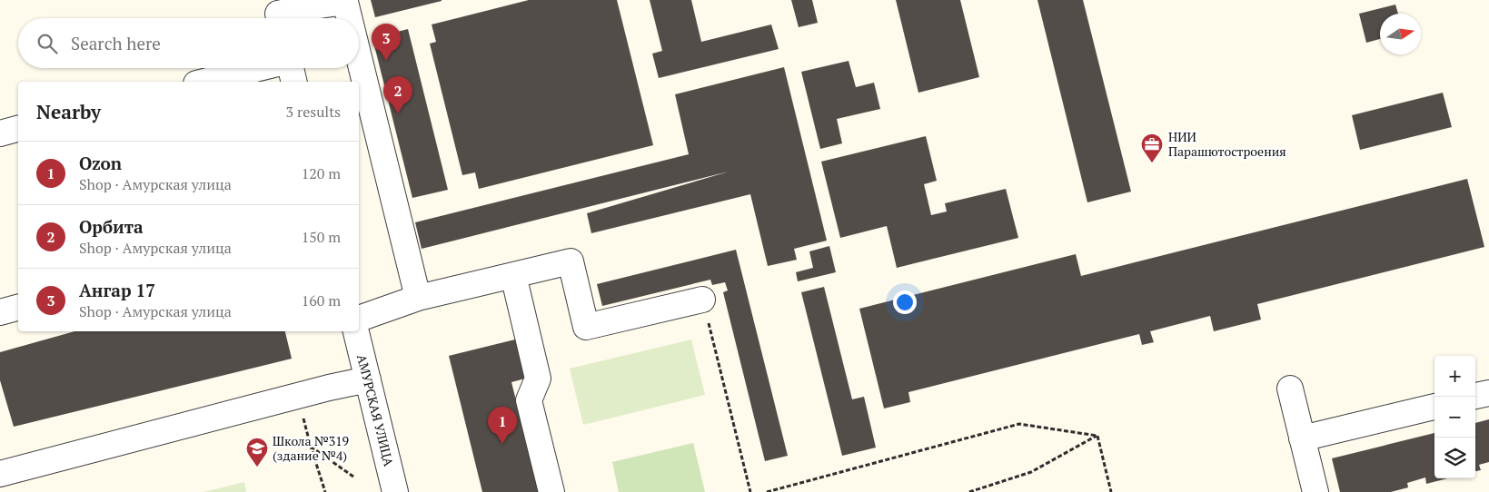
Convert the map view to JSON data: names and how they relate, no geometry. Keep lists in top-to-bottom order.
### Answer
{
  "streets": {
    "street": ["АМУРСКАЯ УЛИЦА"]
  },
  "places": {
    "office": ["НИИ Парашютостроения"],
    "school or university": ["Школа №319 (здание №4)"]
  },
  "north": "right",
  "page": {
    "search": "Search here",
    "pins": ["3", "2", "1"],
    "heading": ["Nearby", "3 results"],
    "list": [
      {
        "mark": "1",
        "name": "Ozon",
        "note": "Shop · Амурская улица",
        "value": "120 m"
      },
      {
        "mark": "2",
        "name": "Орбита",
        "note": "Shop · Амурская улица",
        "value": "150 m"
      },
      {
        "mark": "3",
        "name": "Ангар 17",
        "note": "Shop · Амурская улица",
        "value": "160 m"
      }
    ],
    "map_buttons": ["+", "−"]
  }
}
